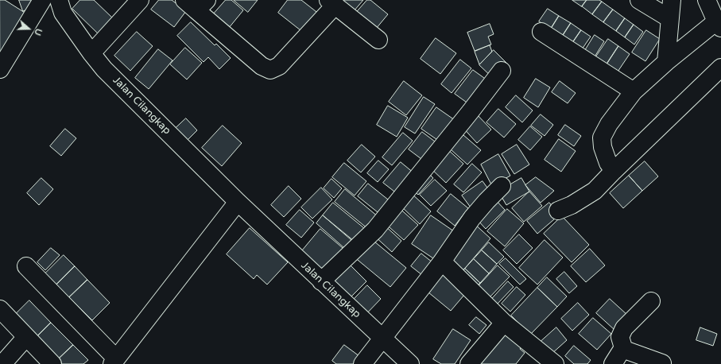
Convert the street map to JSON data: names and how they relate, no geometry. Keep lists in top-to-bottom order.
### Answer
{
  "streets": {
    "street": ["Jalan Cilangkap"]
  },
  "north": "right"
}
